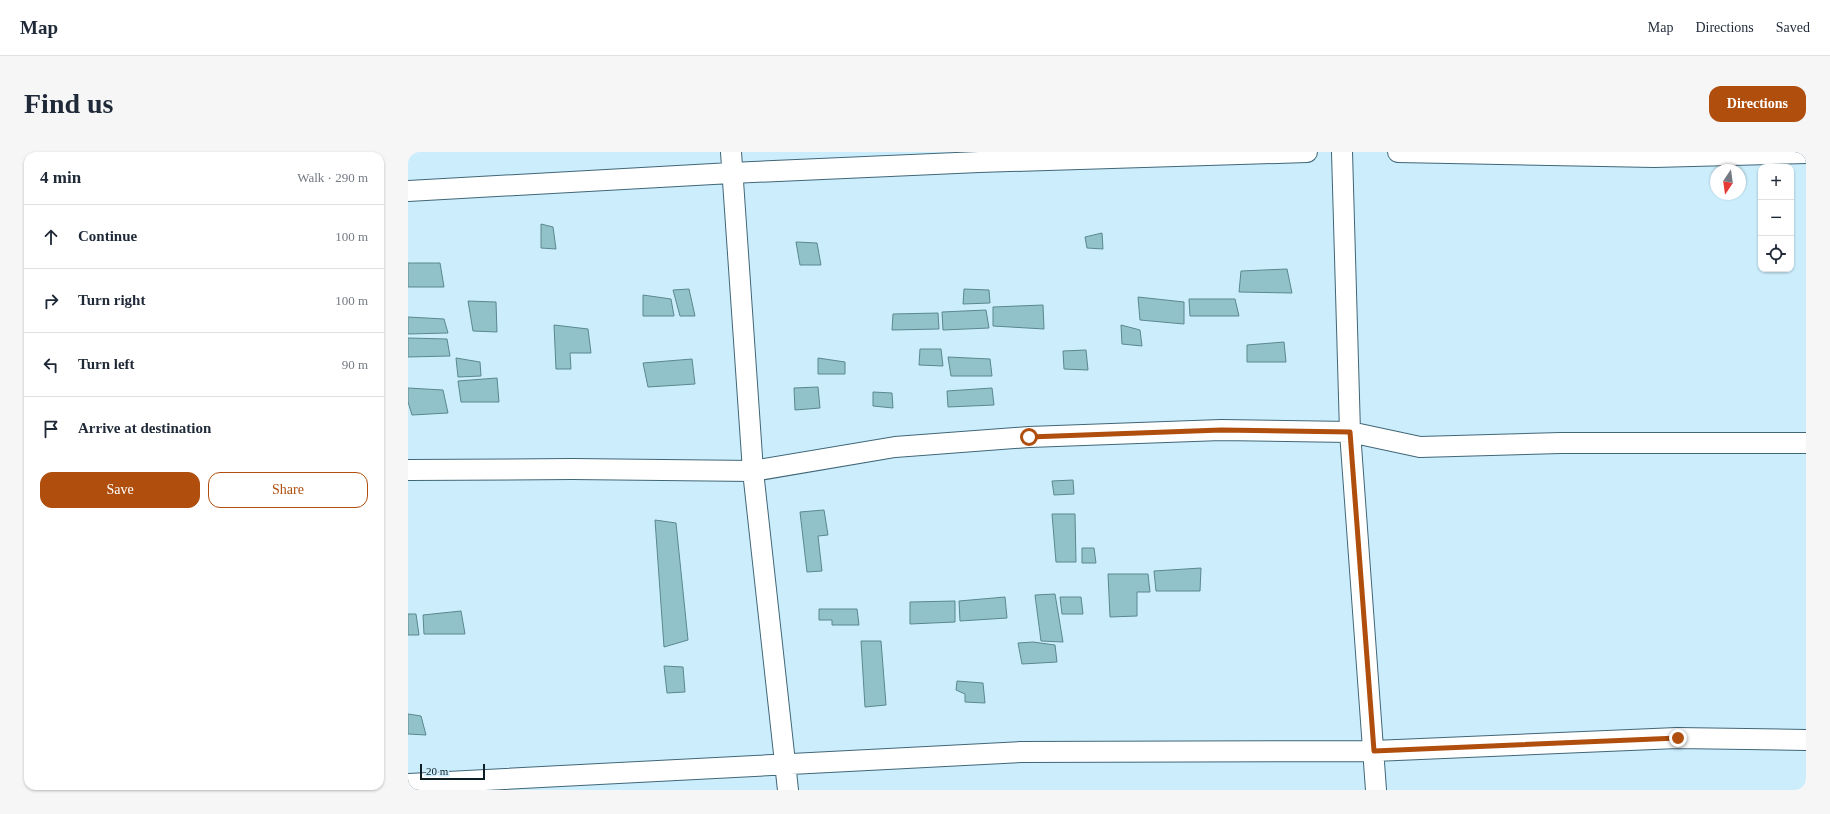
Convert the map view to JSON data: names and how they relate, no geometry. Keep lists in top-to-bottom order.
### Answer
{
  "scale_bar": "20 m",
  "north": "bottom",
  "page": {
    "header": "Map",
    "nav": ["Map", "Directions", "Saved"],
    "buttons": [
      "Directions",
      ["Save", "Share"]
    ],
    "title": "Find us",
    "heading": ["4 min", "Walk · 290 m"],
    "map_buttons": ["+", "−"],
    "list": [
      ["Continue", "100 m"],
      ["Turn right", "100 m"],
      ["Turn left", "90 m"],
      "Arrive at destination"
    ],
    "scale": "20 m"
  }
}
